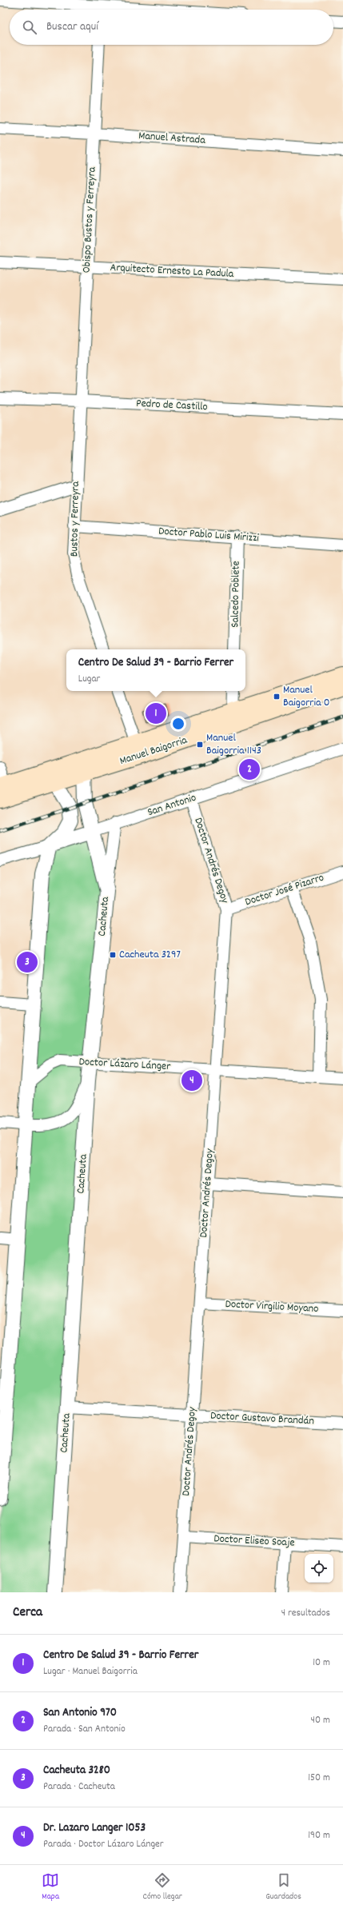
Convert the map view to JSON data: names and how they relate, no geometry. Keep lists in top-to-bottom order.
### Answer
{
  "streets": {
    "main road": ["Manuel Baigorria"],
    "street": [
      "Manuel Astrada",
      "Obispo Bustos y Ferreyra",
      "Arquitecto Ernesto La Padula",
      "Pedro de Castillo",
      "Bustos y Ferreyra",
      "Doctor Pablo Luis Mirizzi",
      "Salcedo Poblete",
      "San Antonio",
      "Doctor Andrés Degoy",
      "Doctor José Pizarro",
      "Cacheuta",
      "Doctor Lázaro Lánger",
      "Doctor Virgilio Moyano",
      "Doctor Gustavo Brandán",
      "Doctor Eliseo Soaje"
    ]
  },
  "crossings": [
    ["Manuel Astrada", "Obispo Bustos y Ferreyra"],
    ["Obispo Bustos y Ferreyra", "Arquitecto Ernesto La Padula"],
    ["Obispo Bustos y Ferreyra", "Pedro de Castillo"],
    ["Obispo Bustos y Ferreyra", "Bustos y Ferreyra"],
    ["Pedro de Castillo", "Bustos y Ferreyra"],
    ["Bustos y Ferreyra", "Doctor Pablo Luis Mirizzi"],
    ["Doctor Pablo Luis Mirizzi", "Salcedo Poblete"],
    ["Manuel Baigorria", "Cacheuta"],
    ["San Antonio", "Doctor Andrés Degoy"],
    ["San Antonio", "Cacheuta"],
    ["Doctor Andrés Degoy", "Doctor José Pizarro"],
    ["Doctor Andrés Degoy", "Doctor Lázaro Lánger"],
    ["Doctor Andrés Degoy", "Doctor Virgilio Moyano"],
    ["Doctor Andrés Degoy", "Doctor Gustavo Brandán"],
    ["Doctor Andrés Degoy", "Doctor Eliseo Soaje"],
    ["Cacheuta", "Doctor Lázaro Lánger"],
    ["Cacheuta", "Doctor Gustavo Brandán"]
  ],
  "places": {
    "transit": ["Manuel Baigorria 0", "Manuel Baigorria 1143", "Cacheuta 3297"]
  },
  "page": {
    "search": "Buscar aquí",
    "popup": ["Centro De Salud 39 - Barrio Ferrer", "Lugar"],
    "pins": [
      "1",
      "2",
      "3",
      "4"
    ],
    "heading": ["Cerca", "4 resultados"],
    "list": [
      {
        "mark": "1",
        "name": "Centro De Salud 39 - Barrio Ferrer",
        "note": "Lugar · Manuel Baigorria",
        "value": "10 m"
      },
      {
        "mark": "2",
        "name": "San Antonio 970",
        "note": "Parada · San Antonio",
        "value": "40 m"
      },
      {
        "mark": "3",
        "name": "Cacheuta 3280",
        "note": "Parada · Cacheuta",
        "value": "150 m"
      },
      {
        "mark": "4",
        "name": "Dr. Lazaro Langer 1053",
        "note": "Parada · Doctor Lázaro Lánger",
        "value": "190 m"
      }
    ],
    "nav": ["Mapa", "Cómo llegar", "Guardados"]
  }
}
